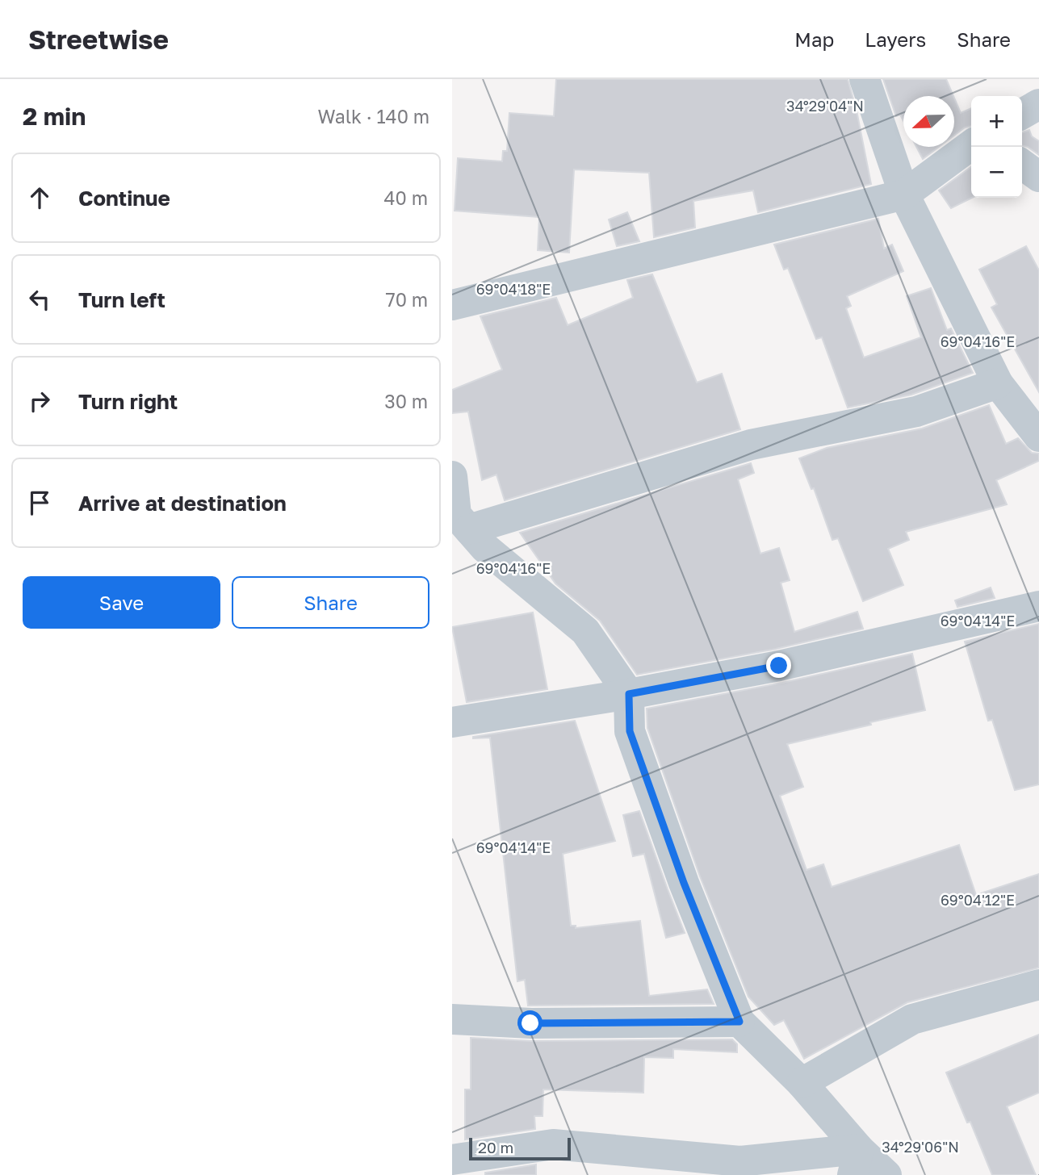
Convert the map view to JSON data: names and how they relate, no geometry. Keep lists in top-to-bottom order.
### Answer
{
  "scale_bar": "20 m",
  "north": "left",
  "page": {
    "header": "Streetwise",
    "nav": ["Map", "Layers", "Share"],
    "heading": ["2 min", "Walk · 140 m"],
    "map_buttons": ["+", "−"],
    "list": [
      ["Continue", "40 m"],
      ["Turn left", "70 m"],
      ["Turn right", "30 m"],
      "Arrive at destination"
    ],
    "buttons": ["Save", "Share"],
    "scale": "20 m"
  },
  "coordinates": [
    "34°29'04\"N",
    "69°04'18\"E",
    "69°04'16\"E",
    "69°04'14\"E",
    "69°04'12\"E",
    "34°29'06\"N"
  ]
}
